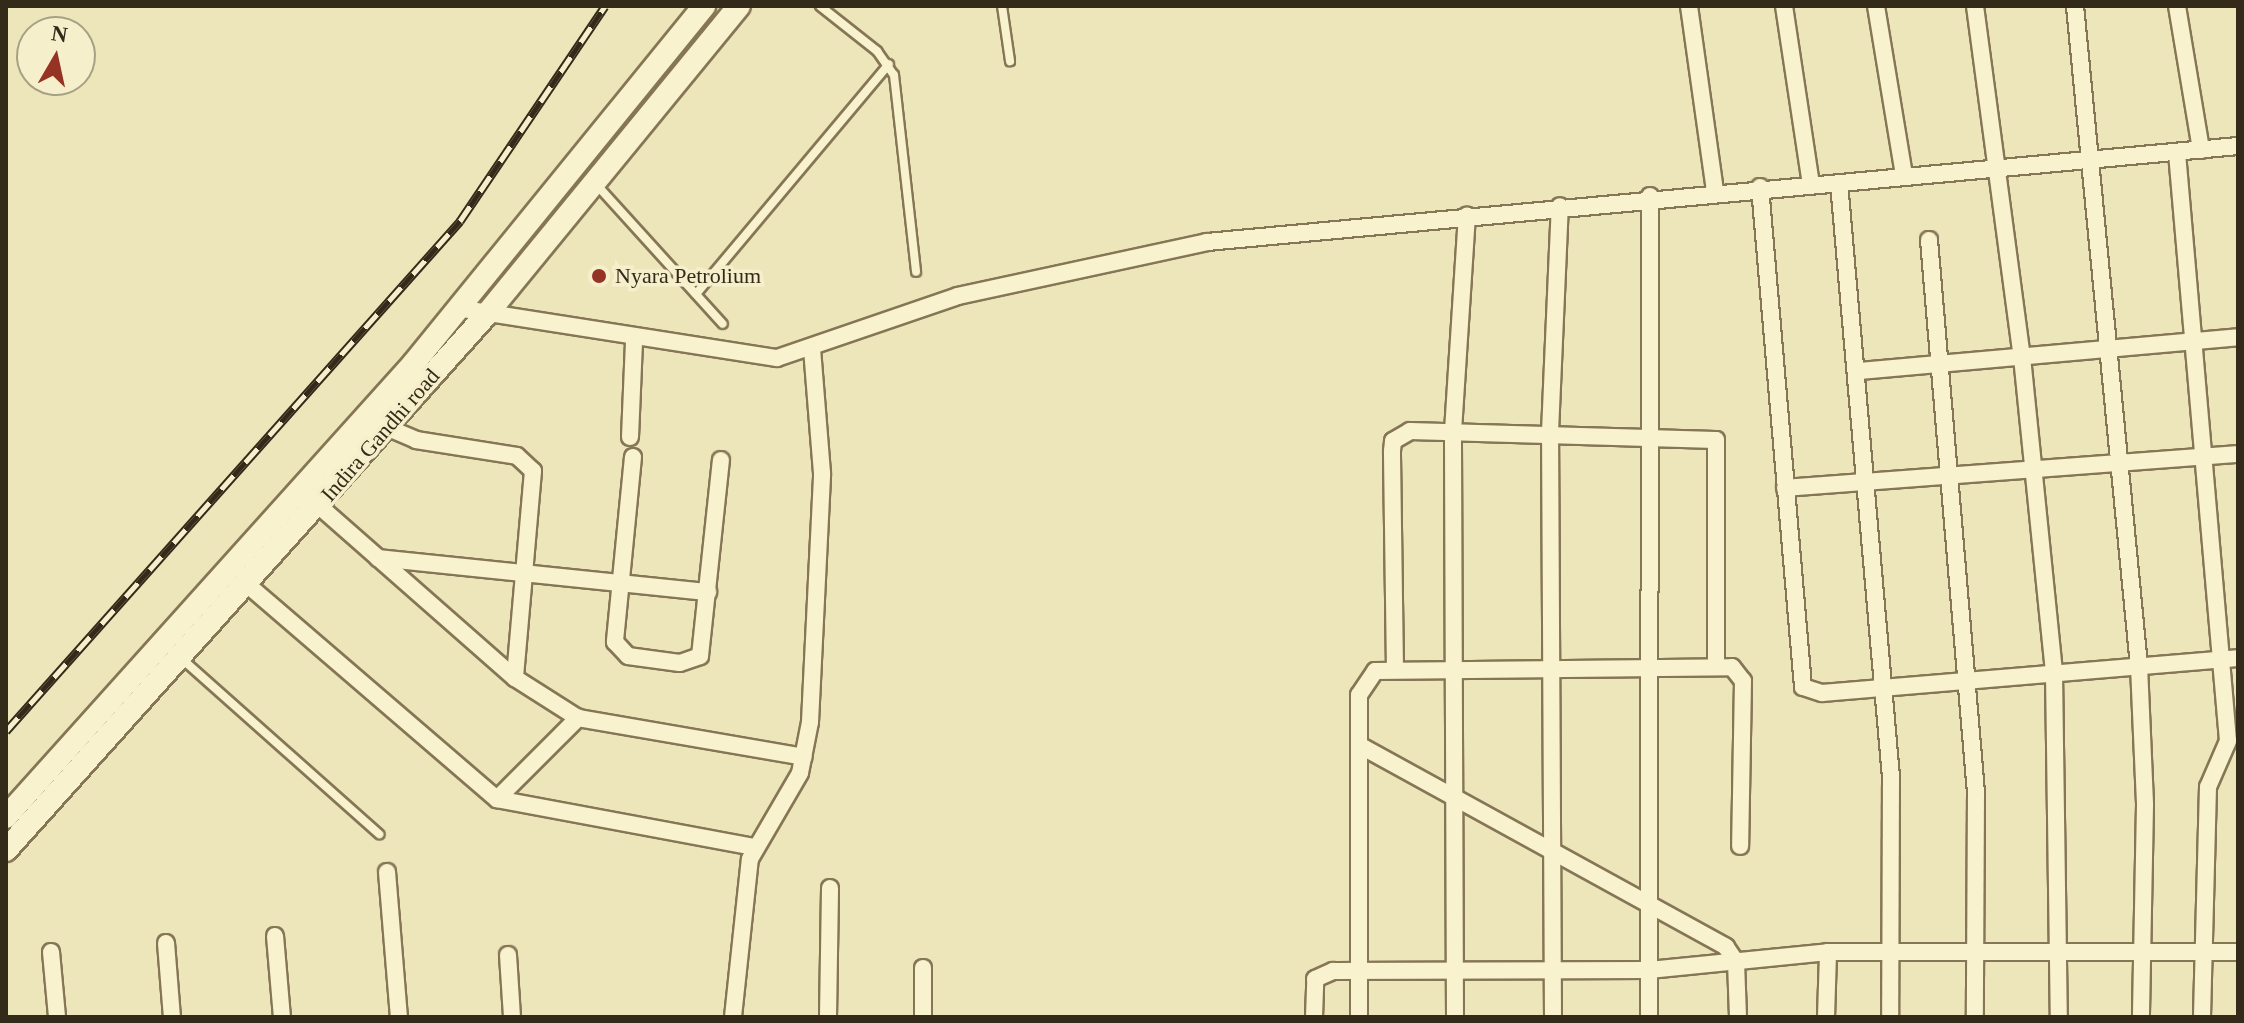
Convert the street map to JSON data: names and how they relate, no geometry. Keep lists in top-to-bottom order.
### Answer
{
  "streets": {
    "main road": ["Indira Gandhi road"]
  },
  "places": ["Nyara Petrolium"],
  "north": "top"
}
